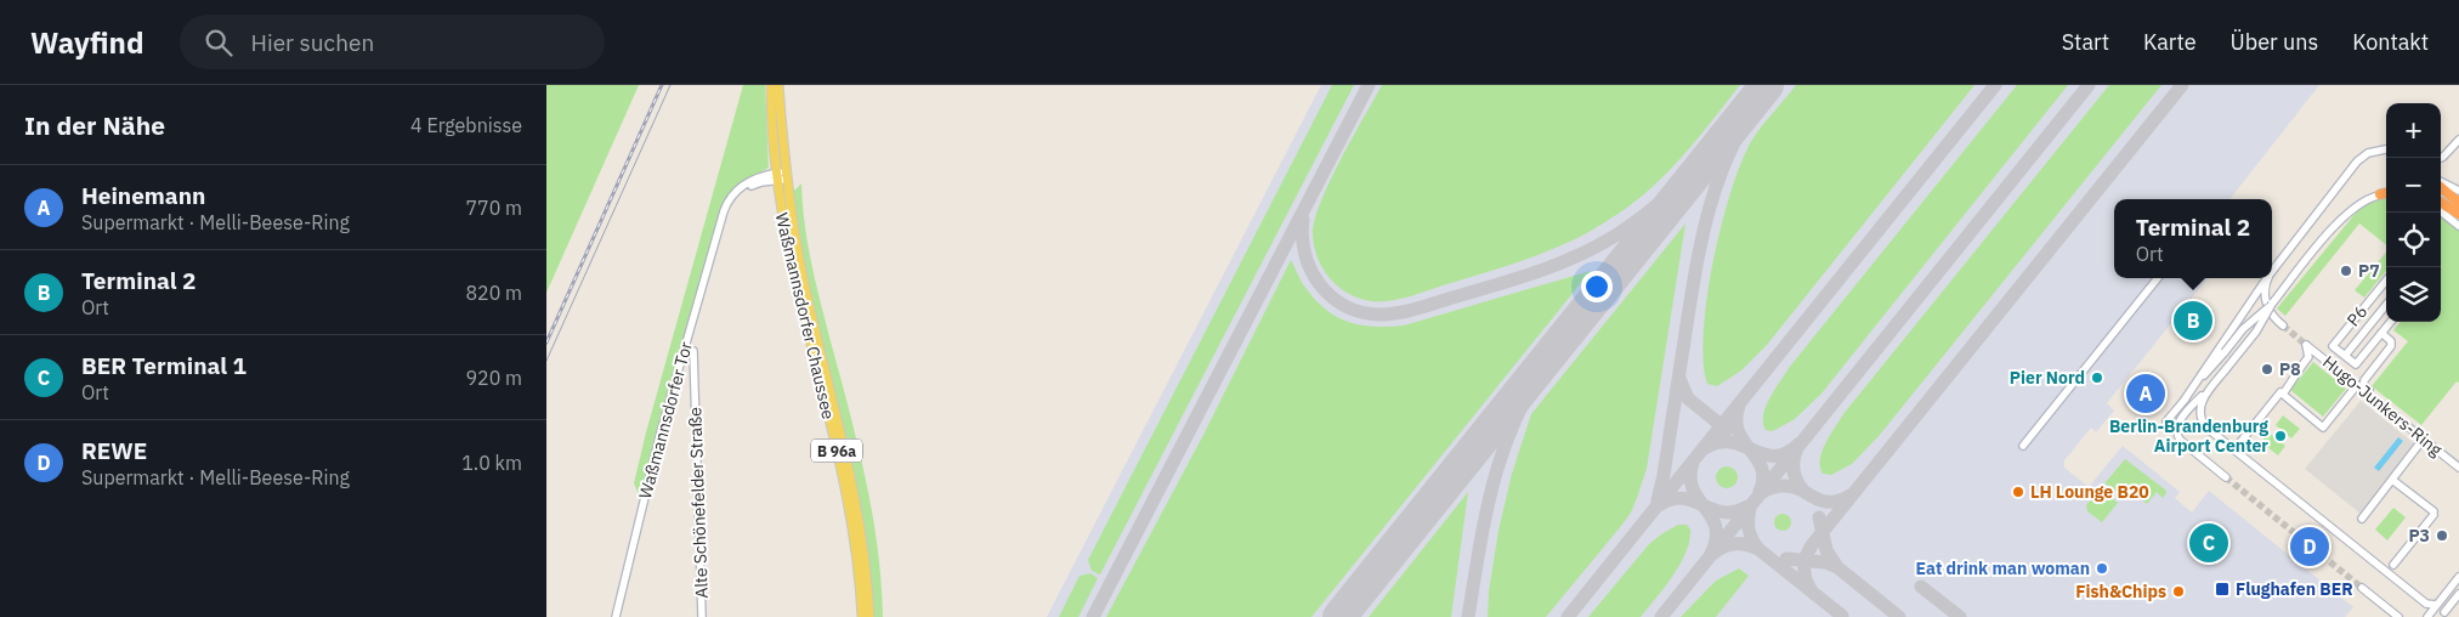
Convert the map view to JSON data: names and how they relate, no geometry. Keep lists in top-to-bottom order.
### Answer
{
  "streets": {
    "main road": ["Waßmannsdorfer Chaussee", "B 96a"],
    "street": [
      "P6",
      "Hugo-Junkers-Ring",
      "Waßmannsdorfer Tor",
      "Alte Schönefelder Straße"
    ]
  },
  "crossings": [
    ["Waßmannsdorfer Chaussee", "Waßmannsdorfer Tor"]
  ],
  "places": {
    "other": [
      "P7",
      "P8",
      "Pier Nord",
      "Berlin-Brandenburg Airport Center",
      "LH Lounge B20",
      "P3",
      "Eat drink man woman",
      "Fish&Chips"
    ],
    "transit": ["Flughafen BER"]
  },
  "page": {
    "header": "Wayfind",
    "search": "Hier suchen",
    "nav": [
      "Start",
      "Karte",
      "Über uns",
      "Kontakt"
    ],
    "heading": ["In der Nähe", "4 Ergebnisse"],
    "map_buttons": ["+", "−"],
    "list": [
      {
        "mark": "A",
        "name": "Heinemann",
        "note": "Supermarkt · Melli-Beese-Ring",
        "value": "770 m"
      },
      {
        "mark": "B",
        "name": "Terminal 2",
        "note": "Ort",
        "value": "820 m"
      },
      {
        "mark": "C",
        "name": "BER Terminal 1",
        "note": "Ort",
        "value": "920 m"
      },
      {
        "mark": "D",
        "name": "REWE",
        "note": "Supermarkt · Melli-Beese-Ring",
        "value": "1.0 km"
      }
    ],
    "popup": ["Terminal 2", "Ort"],
    "pins": [
      "B",
      "A",
      "C",
      "D"
    ]
  }
}
